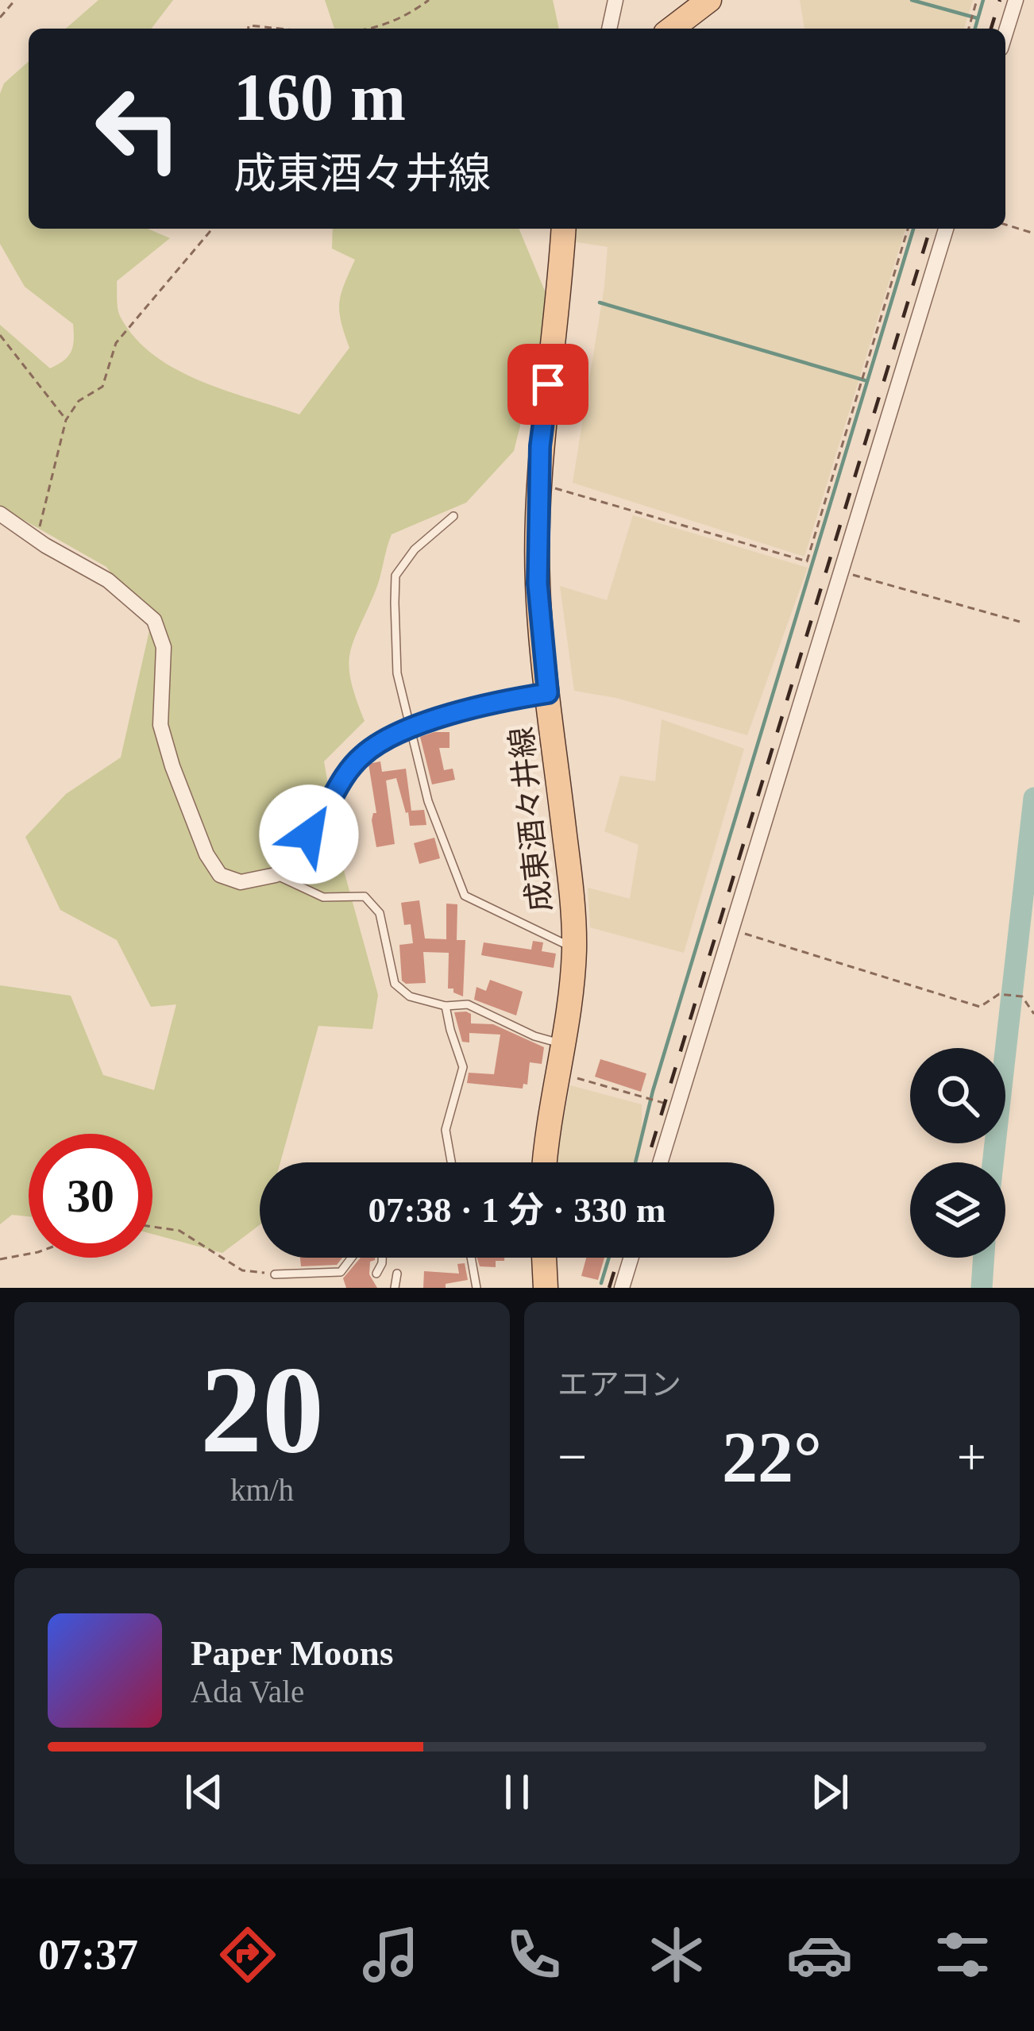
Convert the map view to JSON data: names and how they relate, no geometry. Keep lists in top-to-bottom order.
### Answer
{
  "streets": {
    "main road": ["成東酒々井線"]
  },
  "page": {
    "turn": ["160 m", "成東酒々井線"],
    "limit": "30",
    "trip": "07:38 · 1 分 · 330 m",
    "tile": [
      ["20", "km/h"],
      "エアコン"
    ],
    "heat": ["−", "22°", "+"],
    "song": ["Paper Moons", "Ada Vale"],
    "tabs": "07:37"
  }
}
